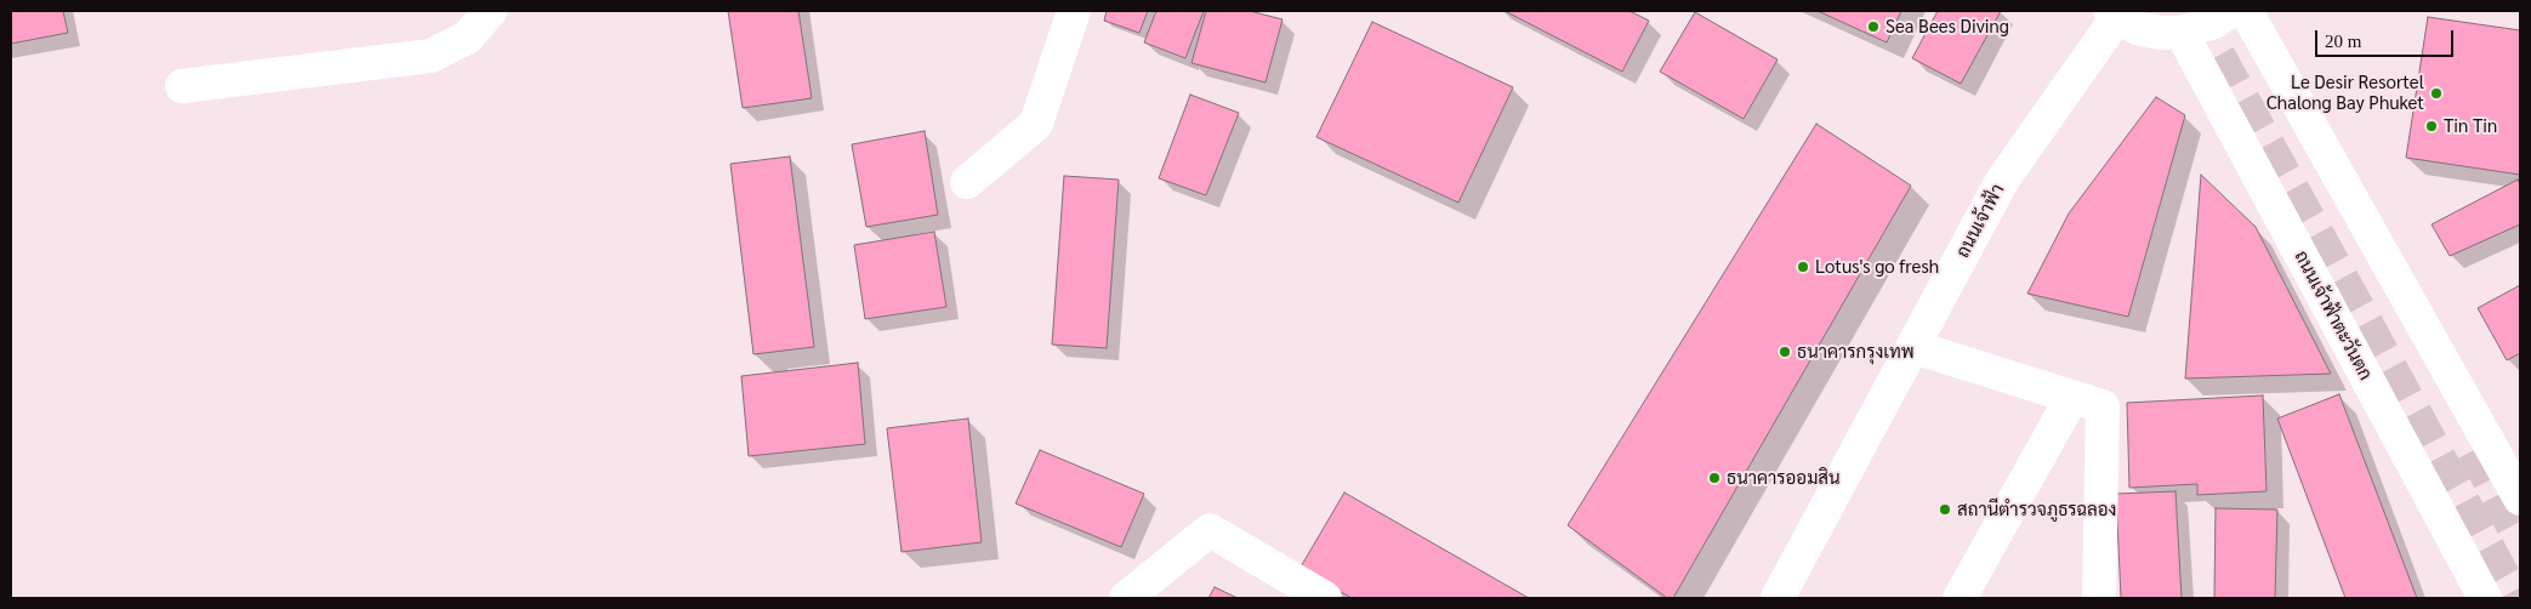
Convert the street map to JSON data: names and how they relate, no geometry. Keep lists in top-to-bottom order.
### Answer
{
  "streets": {
    "main road": ["ถนนเจ้าฟ้า", "ถนนเจ้าฟ้าตะวันตก"]
  },
  "places": [
    "Sea Bees Diving",
    "Le Desir Resortel Chalong Bay Phuket",
    "Tin Tin",
    "Lotus's go fresh",
    "ธนาคารกรุงเทพ",
    "ธนาคารออมสิน",
    "สถานีตำรวจภูธรฉลอง"
  ],
  "scale_bar": "20 m"
}
